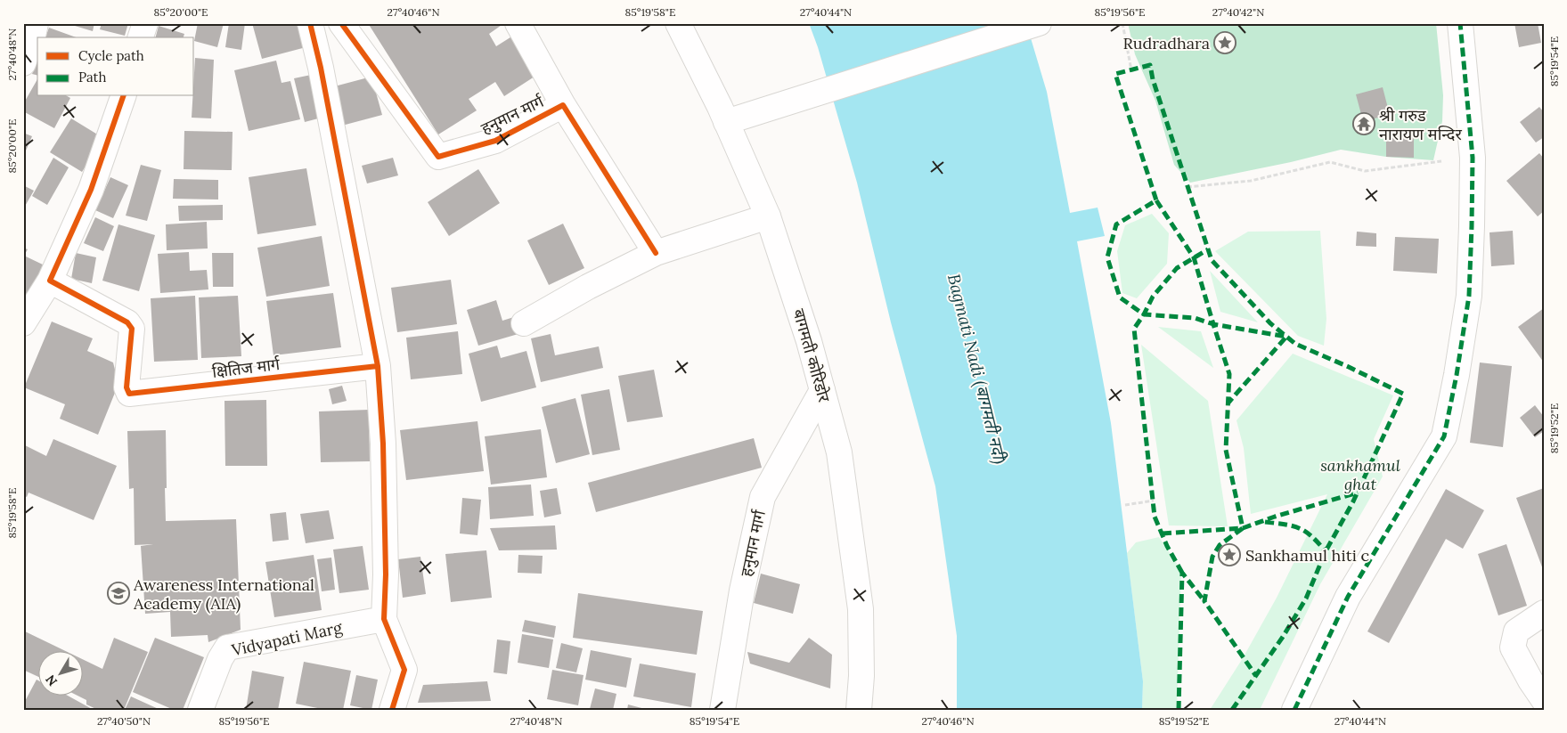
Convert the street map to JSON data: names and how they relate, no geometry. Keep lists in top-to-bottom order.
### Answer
{
  "streets": {
    "street": [
      "हनुमान मार्ग",
      "बागमती कोरिडोर",
      "क्षितिज मार्ग",
      "Vidyapati Marg"
    ]
  },
  "crossings": [
    ["हनुमान मार्ग", "बागमती कोरिडोर"]
  ],
  "water": ["Bagmati Nadi (बागमती नदी)"],
  "parks": ["sankhamul ghat"],
  "places": {
    "place": ["Rudradhara", "Sankhamul hiti c"],
    "temple": ["श्री गरुड नारायण मन्दिर"],
    "school or university": ["Awareness International Academy (AIA)"]
  },
  "legend": ["Cycle path", "Path"],
  "north": "bottom left",
  "coordinates": [
    "85°20'00\"E",
    "27°40'46\"N",
    "85°19'58\"E",
    "27°40'44\"N",
    "85°19'56\"E",
    "27°40'42\"N",
    "27°40'48\"N",
    "85°19'54\"E",
    "85°19'52\"E",
    "27°40'50\"N"
  ]
}
